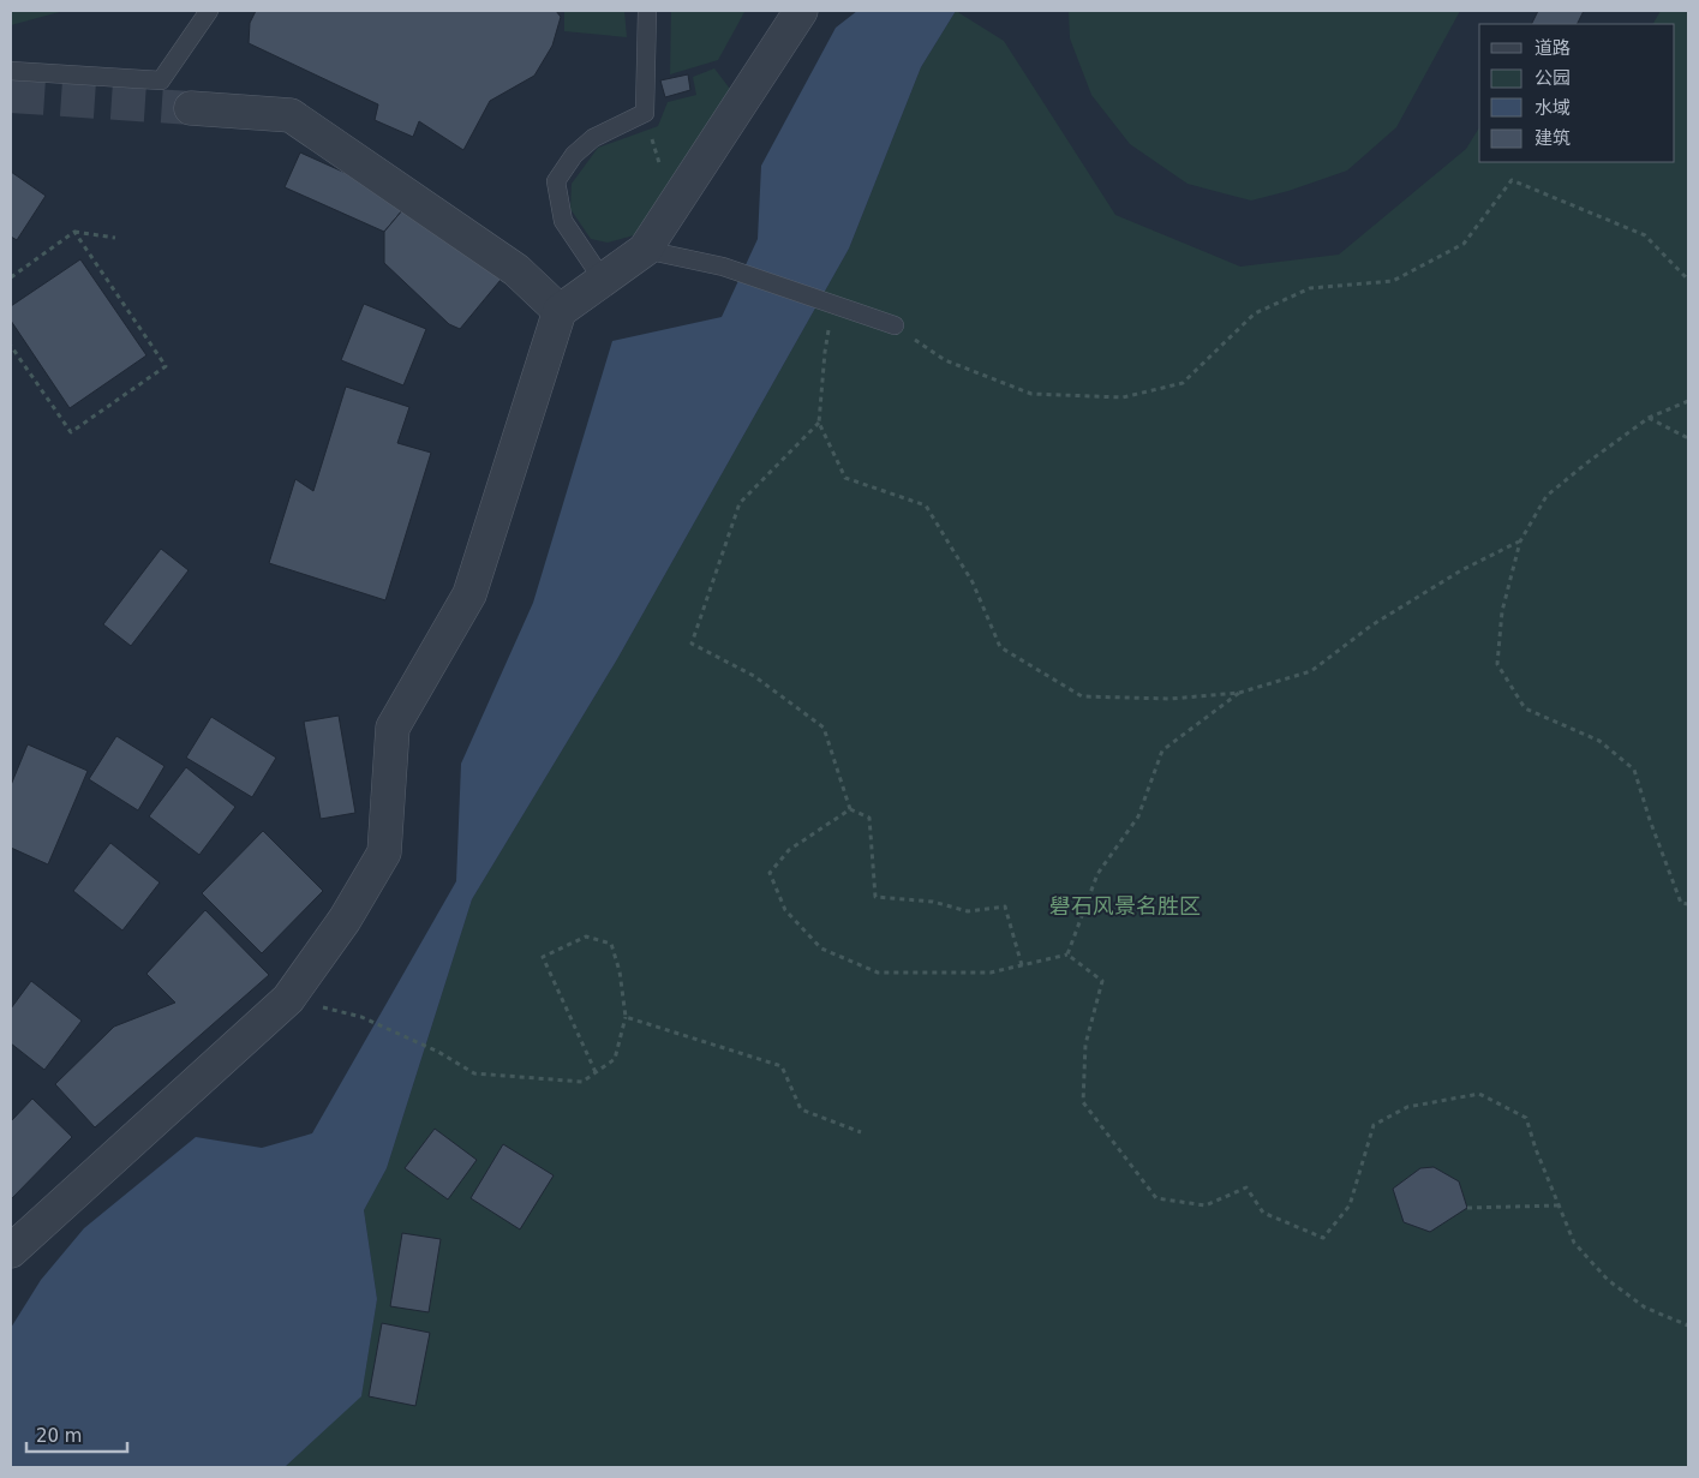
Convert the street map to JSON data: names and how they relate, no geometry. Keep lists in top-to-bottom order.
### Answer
{
  "parks": ["礐石风景名胜区"],
  "legend": [
    "道路",
    "公园",
    "水域",
    "建筑"
  ],
  "scale_bar": "20 m"
}
